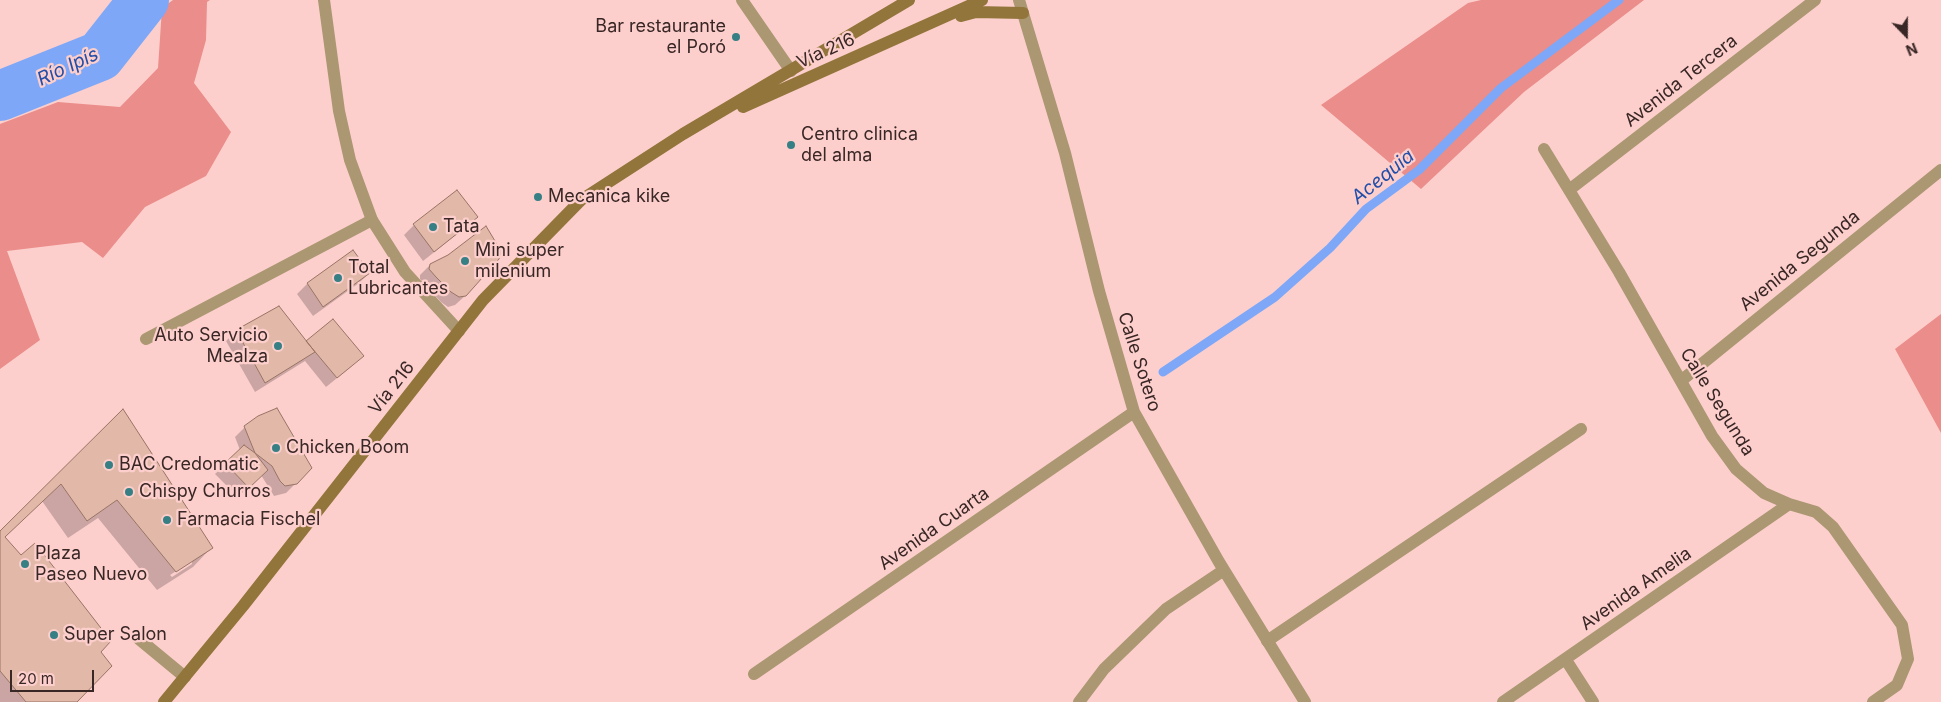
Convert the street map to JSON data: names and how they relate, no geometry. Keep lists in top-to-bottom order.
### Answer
{
  "streets": {
    "main road": ["Vía 216"],
    "street": [
      "Avenida Tercera",
      "Avenida Segunda",
      "Calle Sotero",
      "Calle Segunda",
      "Avenida Cuarta",
      "Avenida Amelia"
    ]
  },
  "crossings": [
    ["Avenida Tercera", "Calle Segunda"],
    ["Avenida Segunda", "Calle Segunda"],
    ["Calle Sotero", "Avenida Cuarta"],
    ["Calle Segunda", "Avenida Amelia"]
  ],
  "water": ["Río Ipís", "Acequia"],
  "places": [
    "Bar restaurante el Poró",
    "Centro clinica del alma",
    "Mecanica kike",
    "Tata",
    "Mini super milenium",
    "Total Lubricantes",
    "Auto Servicio Mealza",
    "Chicken Boom",
    "BAC Credomatic",
    "Chispy Churros",
    "Farmacia Fischel",
    "Plaza Paseo Nuevo",
    "Super Salon"
  ],
  "scale_bar": "20 m",
  "north": "bottom"
}
